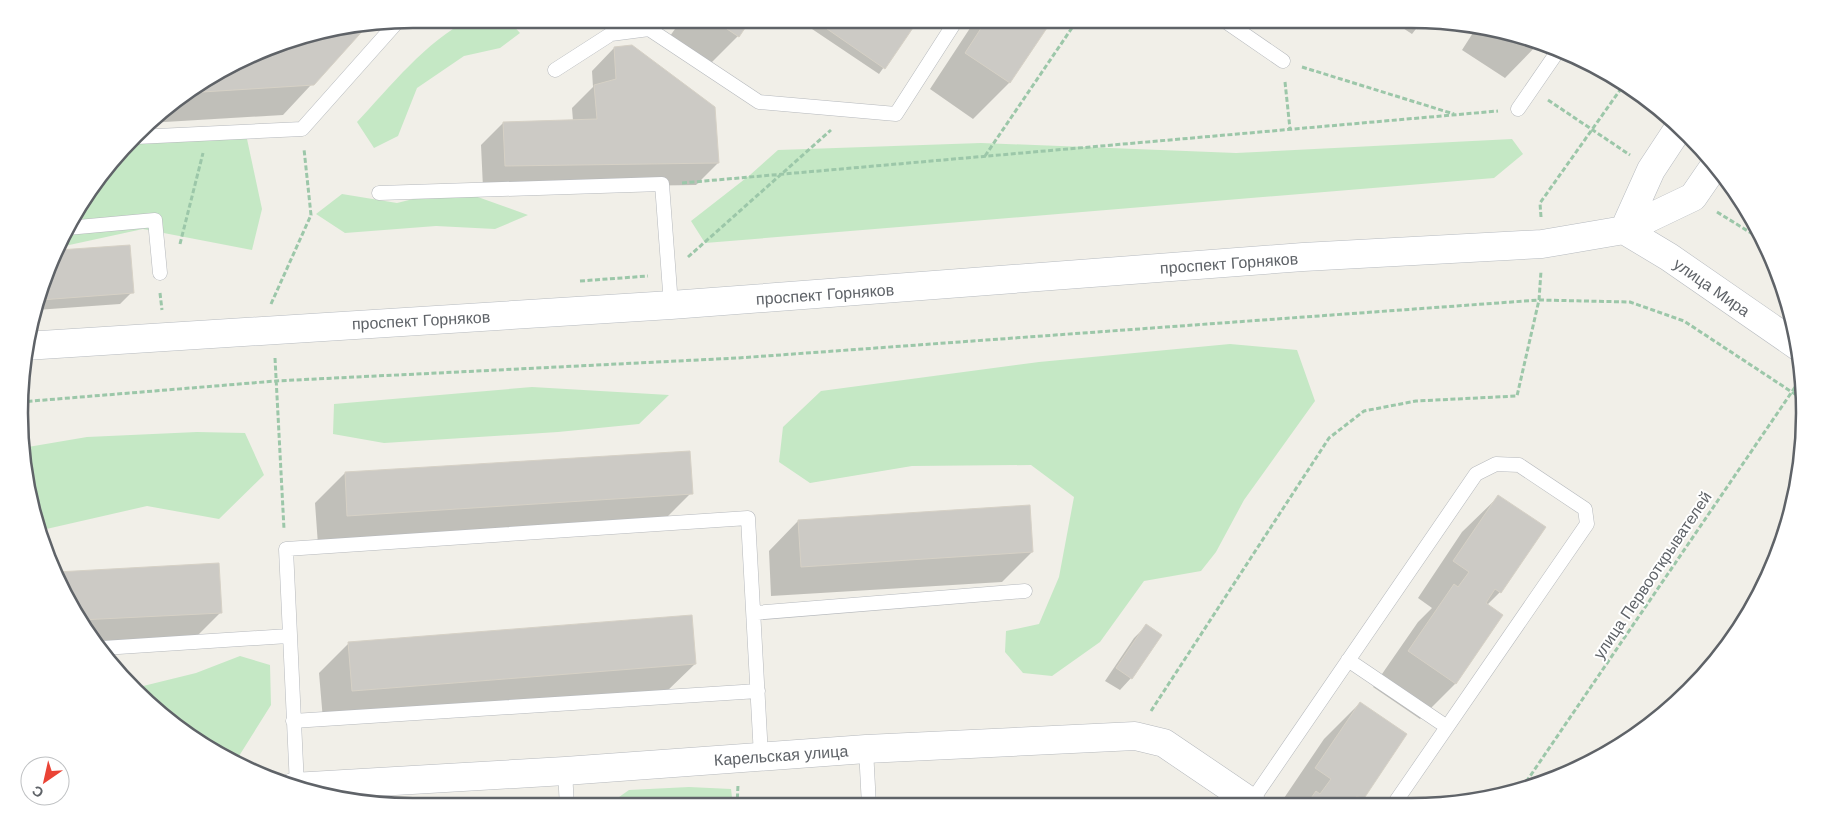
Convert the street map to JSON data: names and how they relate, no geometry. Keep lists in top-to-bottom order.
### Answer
{
  "streets": {
    "main road": ["проспект Горняков", "улица Мира", "Карельская улица"],
    "path": ["улица Первооткрывателей"]
  },
  "crossings": [
    ["проспект Горняков", "улица Мира"]
  ],
  "north": "bottom left"
}
